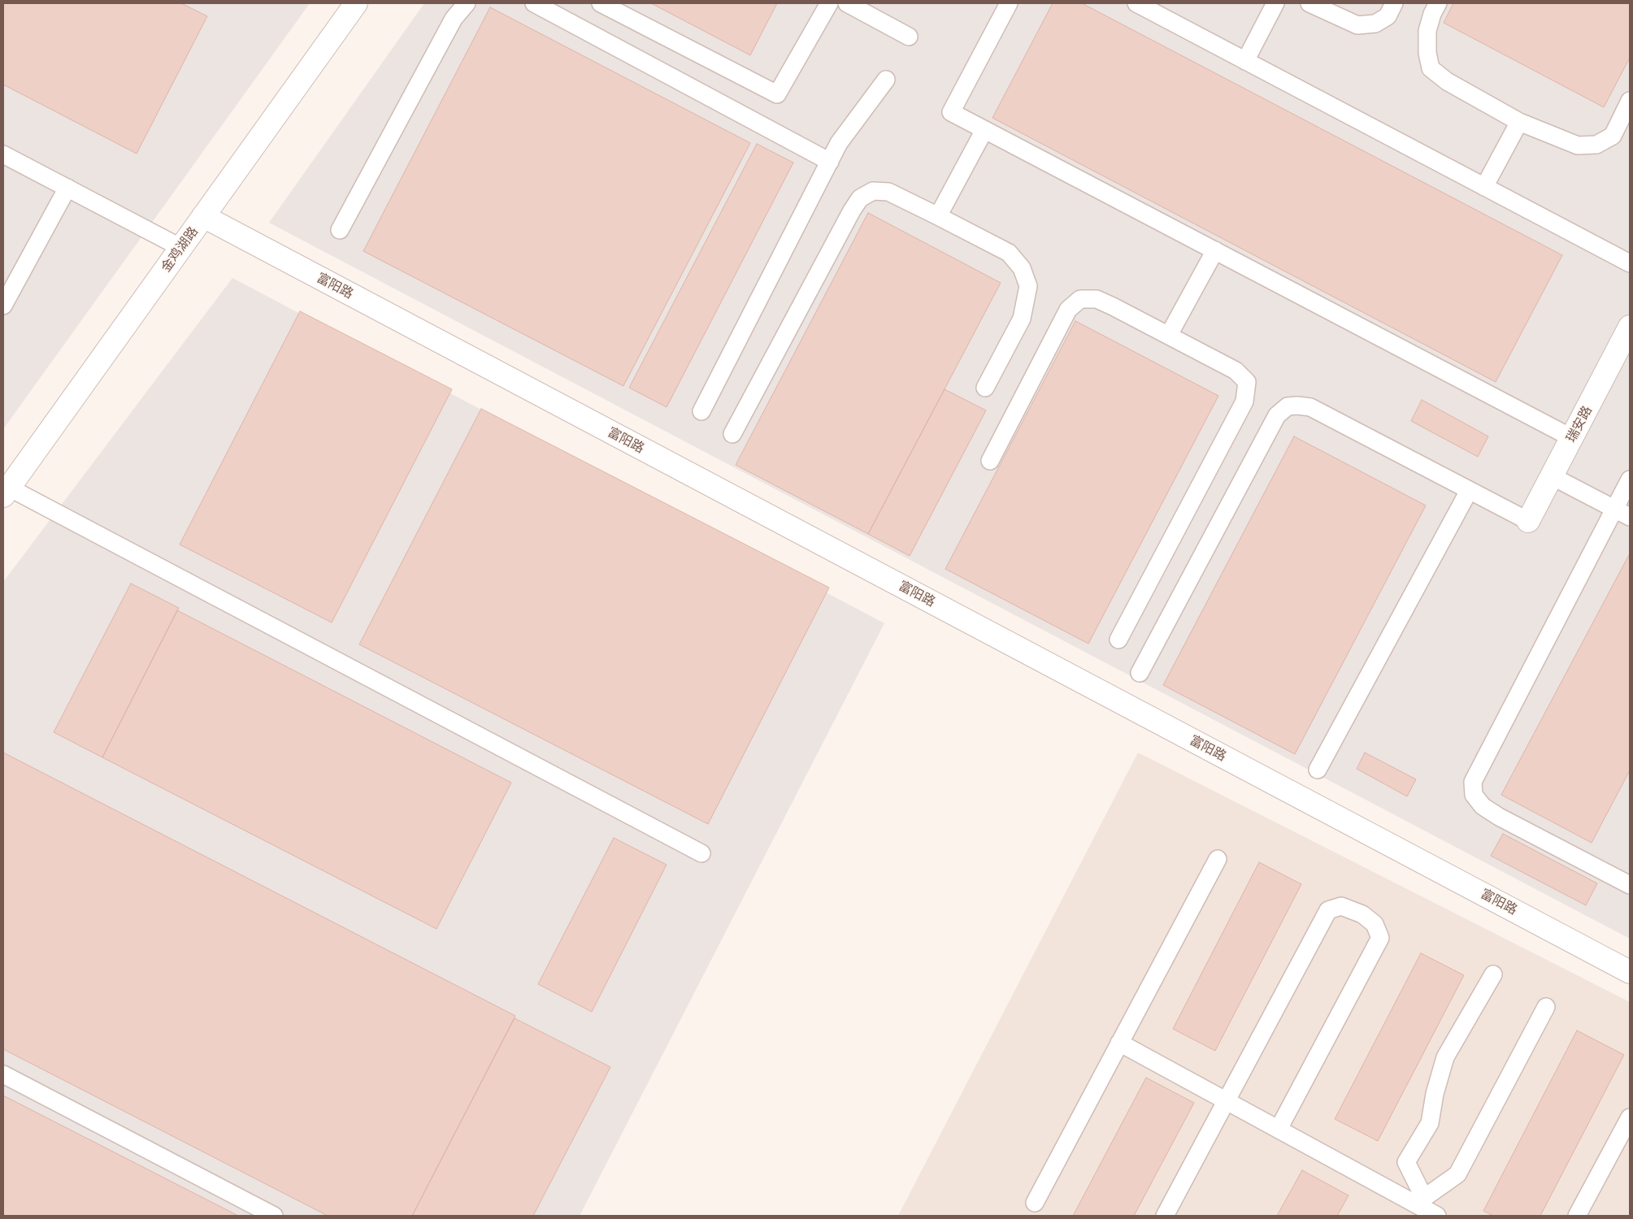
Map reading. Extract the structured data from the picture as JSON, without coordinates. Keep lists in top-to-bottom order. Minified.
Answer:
{"streets":{"street":["金鸡湖路","富阳路","瑞安路"]},"crossings":[["金鸡湖路","富阳路"]]}
